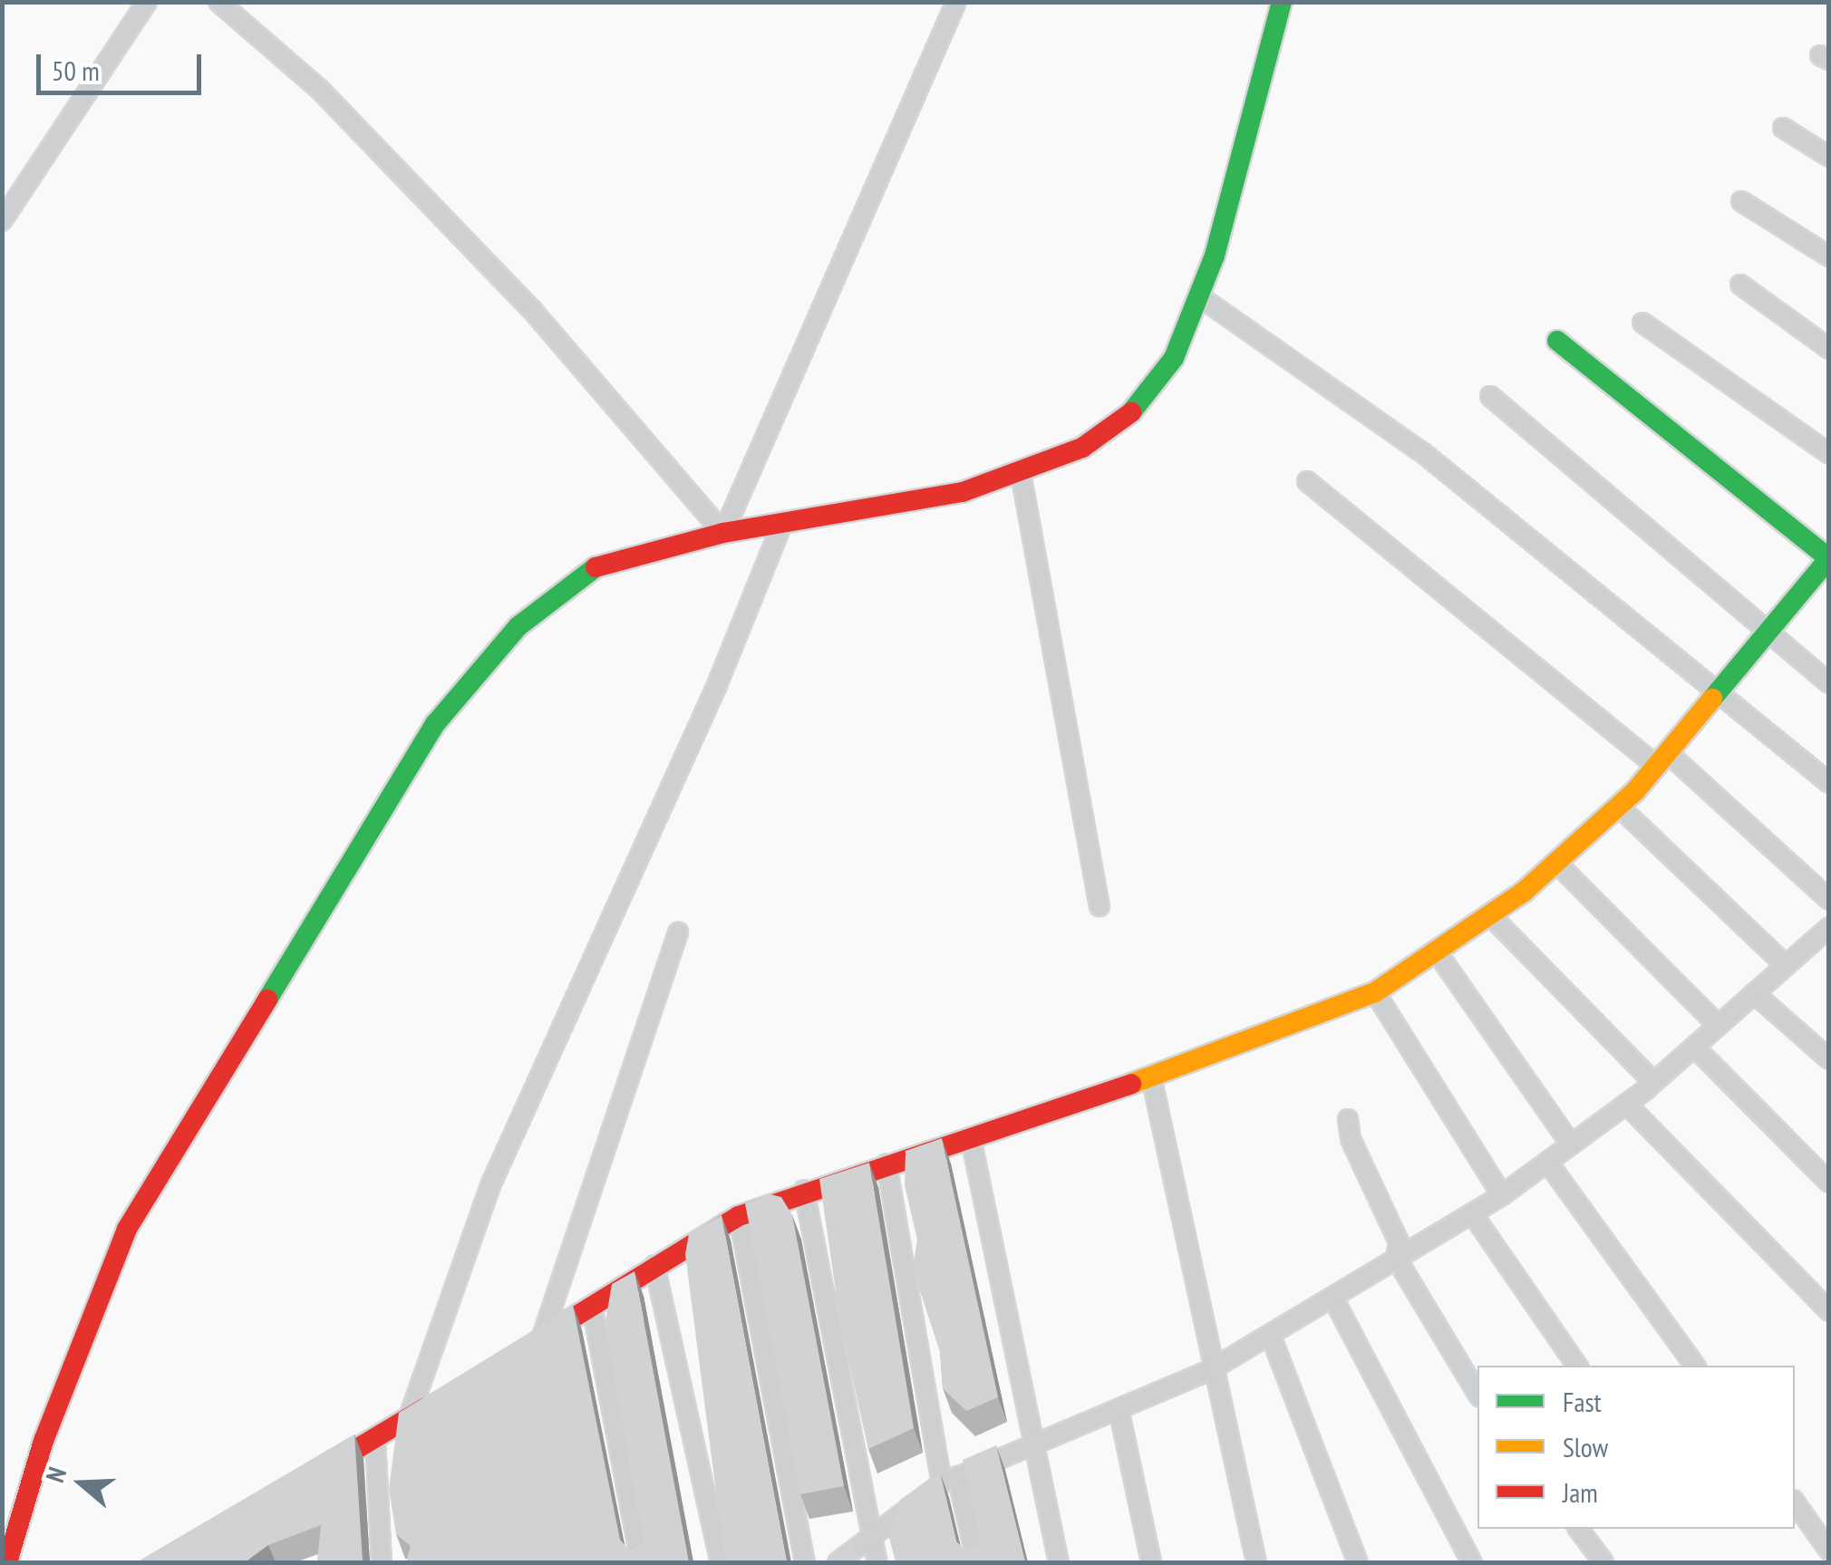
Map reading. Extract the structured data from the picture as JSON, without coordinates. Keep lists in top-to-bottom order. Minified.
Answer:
{"legend":["Fast","Slow","Jam"],"scale_bar":"50 m","north":"left"}
